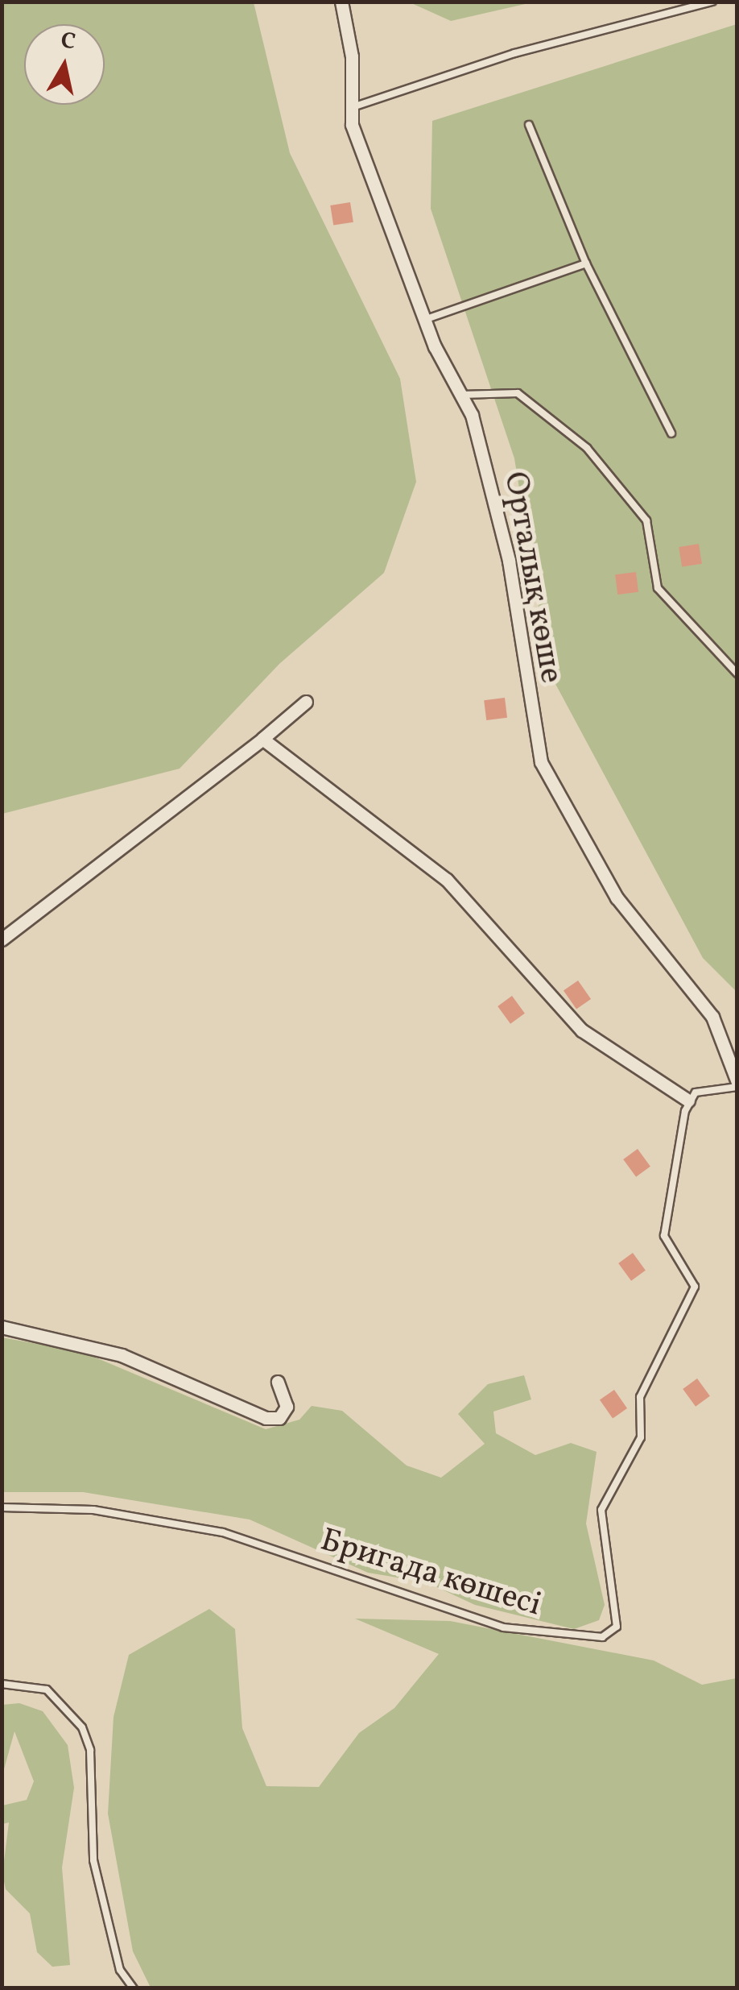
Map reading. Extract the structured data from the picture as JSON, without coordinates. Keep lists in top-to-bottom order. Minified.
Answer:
{"streets":{"street":["Орталық көше"],"lane":["Бригада көшесі"]},"north":"top"}
